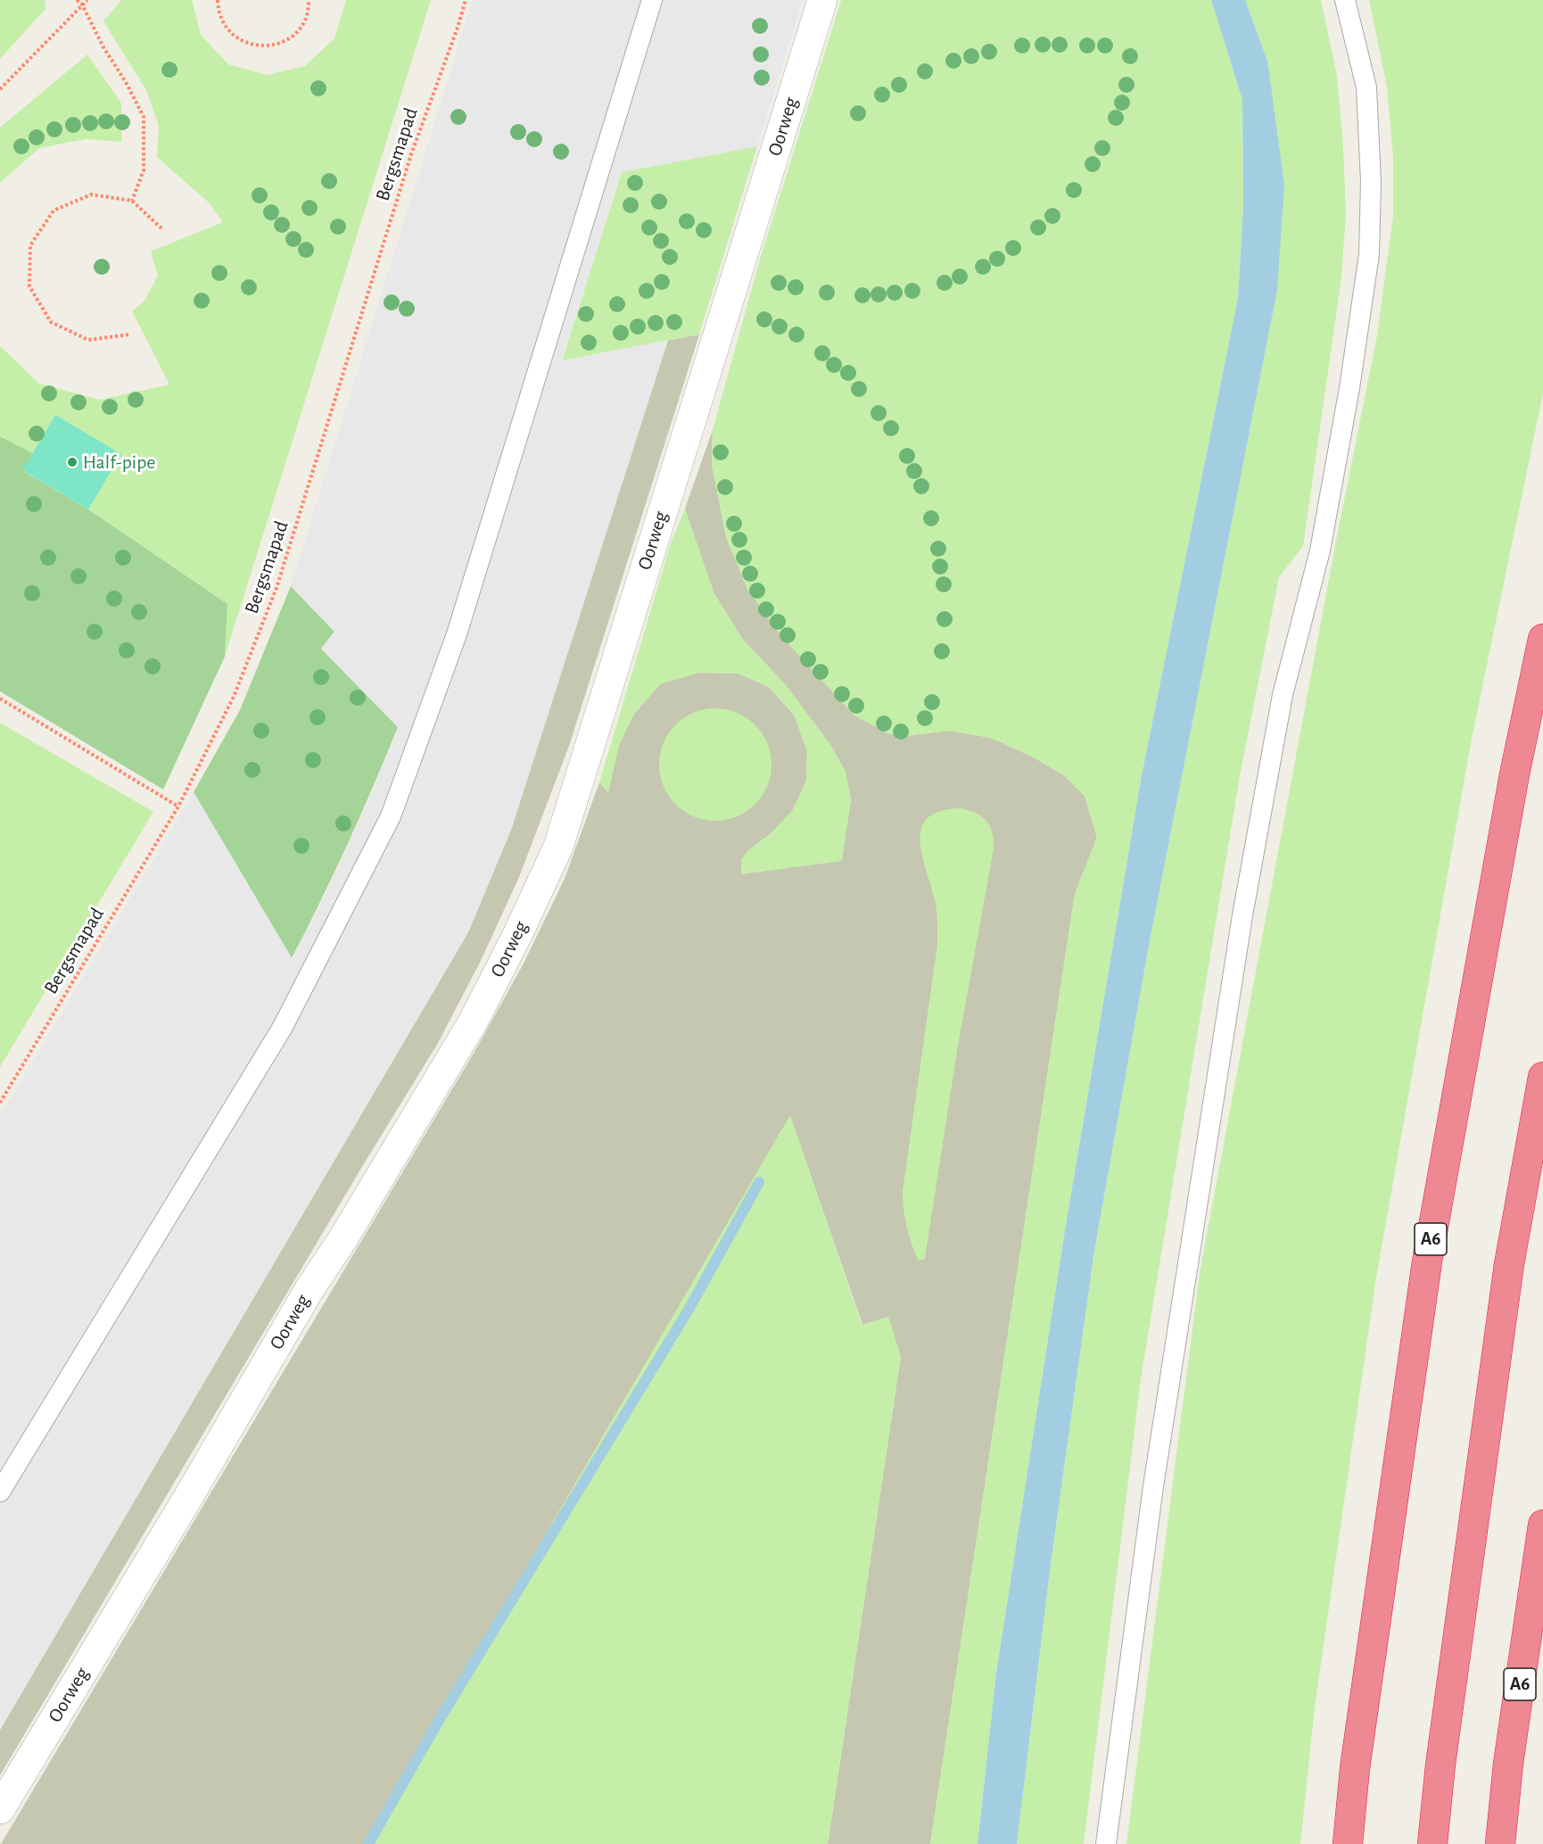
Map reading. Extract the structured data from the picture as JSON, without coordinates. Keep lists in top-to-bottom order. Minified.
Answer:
{"streets":{"highway":["A6"],"street":["Oorweg"],"path":["Bergsmapad"]},"places":["Half-pipe"]}
